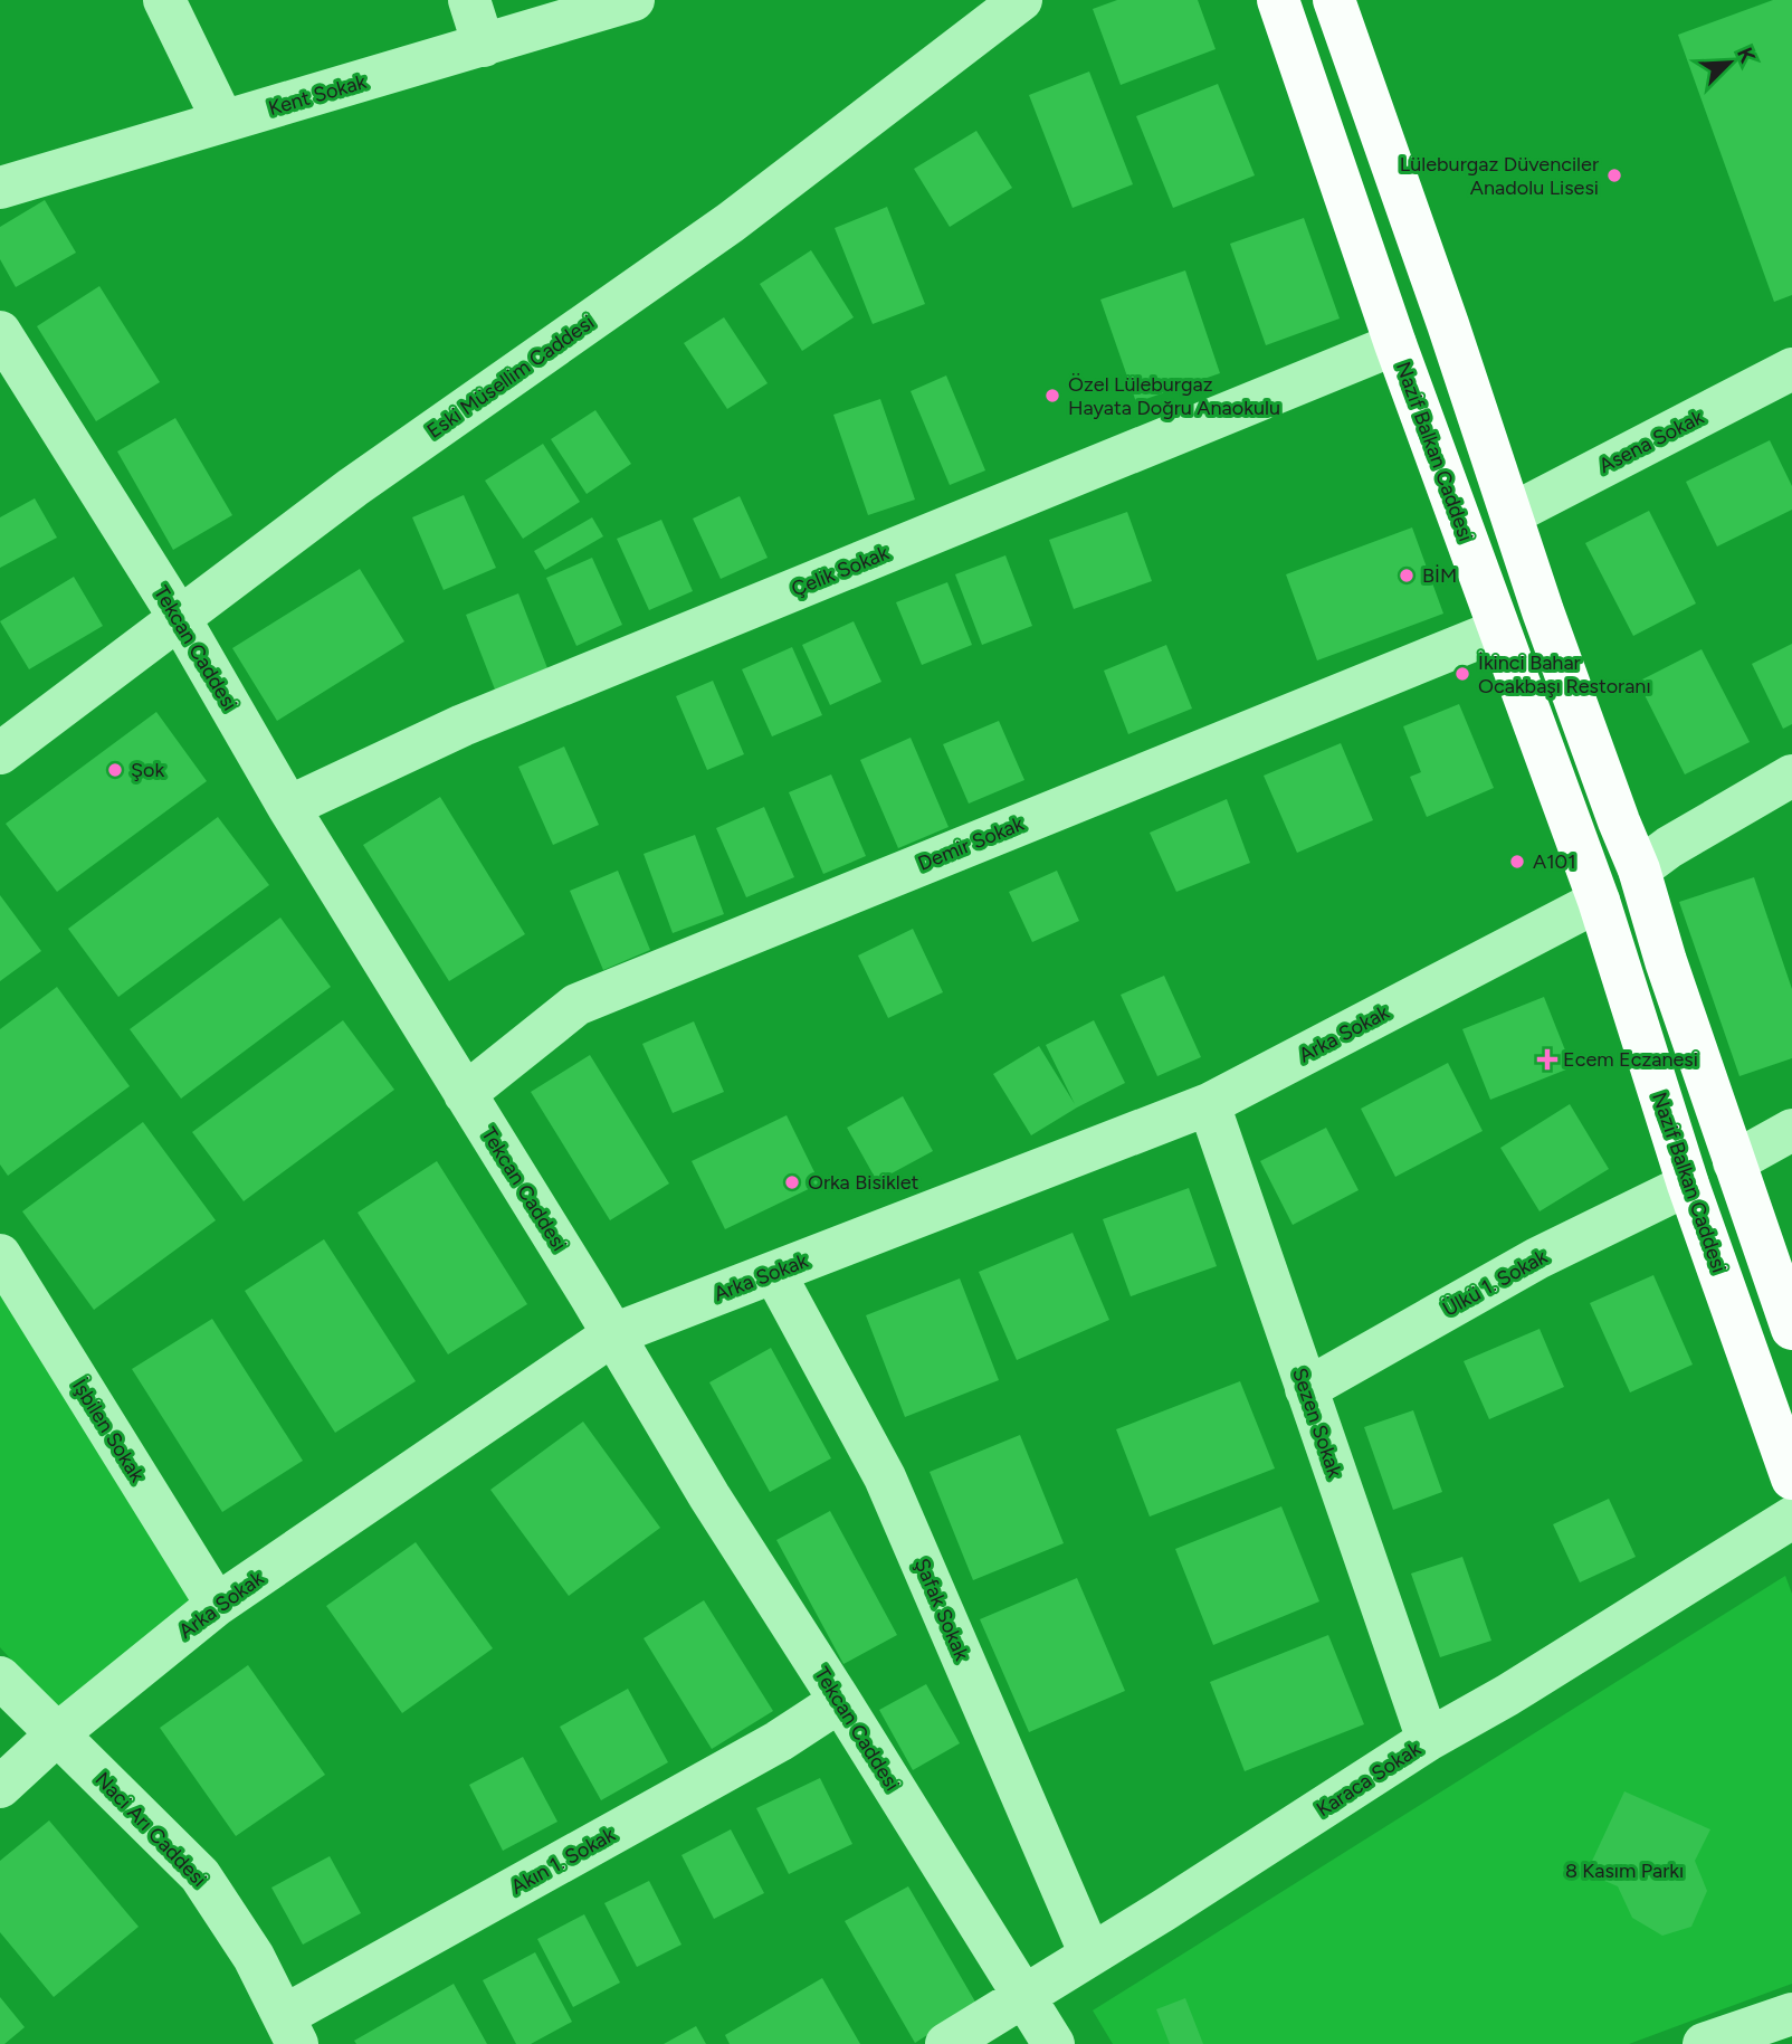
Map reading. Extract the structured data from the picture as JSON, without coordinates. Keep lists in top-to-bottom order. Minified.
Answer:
{"streets":{"main road":["Nazif Balkan Caddesi"],"street":["Kent Sokak","Eski Müsellim Caddesi","Asena Sokak","Çelik Sokak","Tekcan Caddesi","Demir Sokak","Arka Sokak","Ülkü 1. Sokak","Sezen Sokak","İşbilen Sokak","Şafak Sokak","Karaca Sokak","Naci Arı Caddesi","Akın 1. Sokak"]},"crossings":[["Eski Müsellim Caddesi","Tekcan Caddesi"],["Nazif Balkan Caddesi","Çelik Sokak"],["Nazif Balkan Caddesi","Demir Sokak"],["Nazif Balkan Caddesi","Arka Sokak"],["Nazif Balkan Caddesi","Ülkü 1. Sokak"],["Çelik Sokak","Tekcan Caddesi"],["Tekcan Caddesi","Demir Sokak"],["Tekcan Caddesi","Arka Sokak"],["Tekcan Caddesi","Karaca Sokak"],["Tekcan Caddesi","Akın 1. Sokak"],["Arka Sokak","Sezen Sokak"],["Arka Sokak","İşbilen Sokak"],["Arka Sokak","Şafak Sokak"],["Arka Sokak","Naci Arı Caddesi"],["Ülkü 1. Sokak","Sezen Sokak"],["Sezen Sokak","Karaca Sokak"],["Şafak Sokak","Karaca Sokak"],["Naci Arı Caddesi","Akın 1. Sokak"]],"parks":["8 Kasım Parkı"],"places":{"other":["Lüleburgaz Düvenciler Anadolu Lisesi","Özel Lüleburgaz Hayata Doğru Anaokulu","BİM","İkinci Bahar Ocakbaşı Restoranı","Şok","A101","Orka Bisiklet"],"health":["Ecem Eczanesi"]},"north":"top right"}
